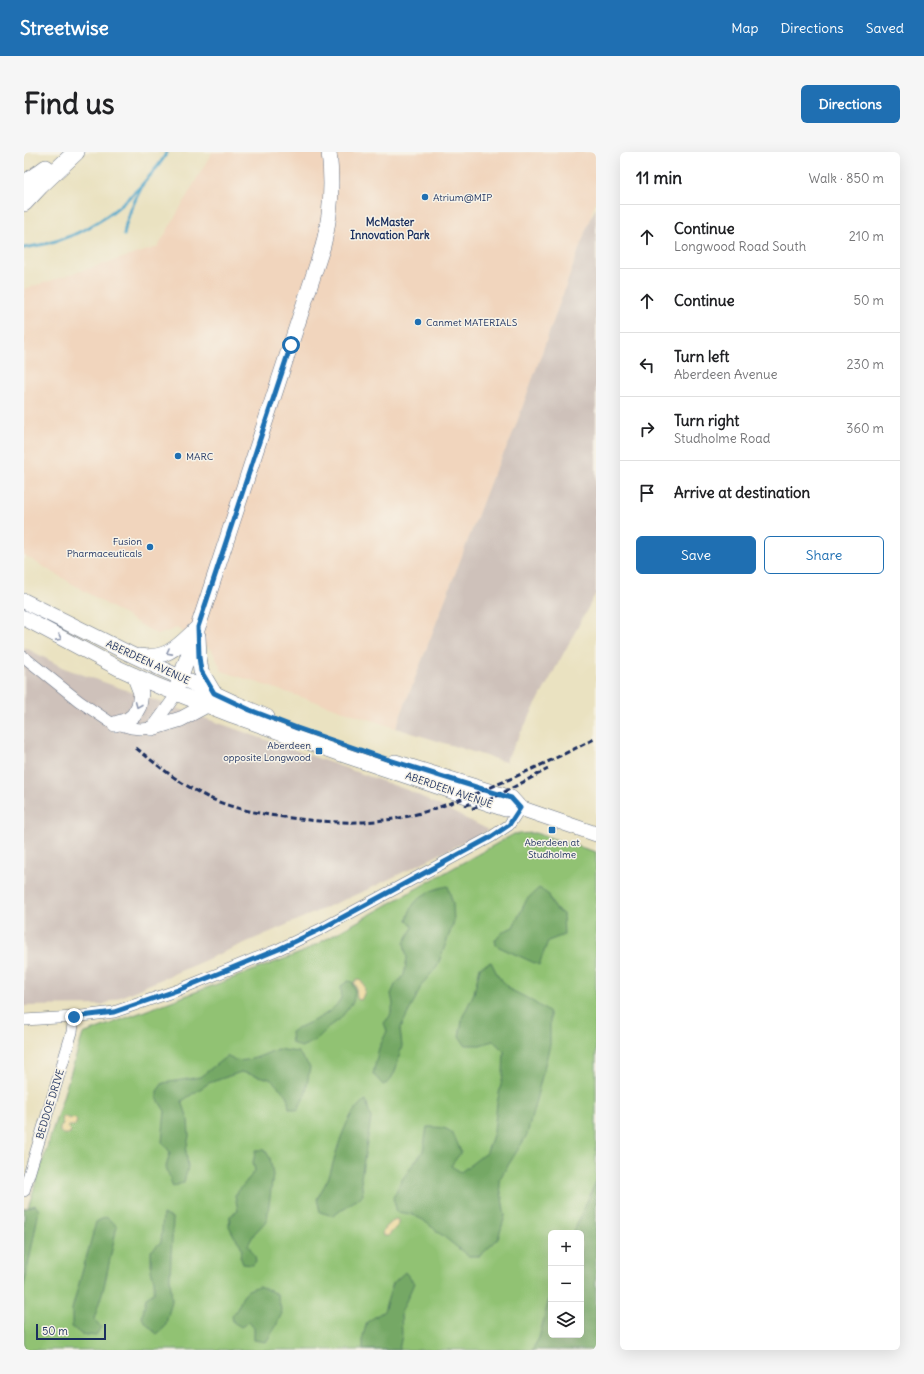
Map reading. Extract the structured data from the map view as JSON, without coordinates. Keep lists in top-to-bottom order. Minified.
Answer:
{"streets":{"main road":["ABERDEEN AVENUE"],"street":["BEDDOE DRIVE"]},"districts":["McMaster Innovation Park"],"places":{"other":["Atrium@MIP","Canmet MATERIALS","MARC","Fusion Pharmaceuticals"],"transit":["Aberdeen opposite Longwood","Aberdeen at Studholme"]},"scale_bar":"50 m","page":{"header":"Streetwise","nav":["Map","Directions","Saved"],"buttons":["Directions",["Save","Share"]],"title":"Find us","heading":["11 min","Walk · 850 m"],"list":[["Continue","Longwood Road South","210 m"],["Continue","50 m"],["Turn left","Aberdeen Avenue","230 m"],["Turn right","Studholme Road","360 m"],"Arrive at destination"],"map_buttons":["+","−"],"scale":"50 m"}}
